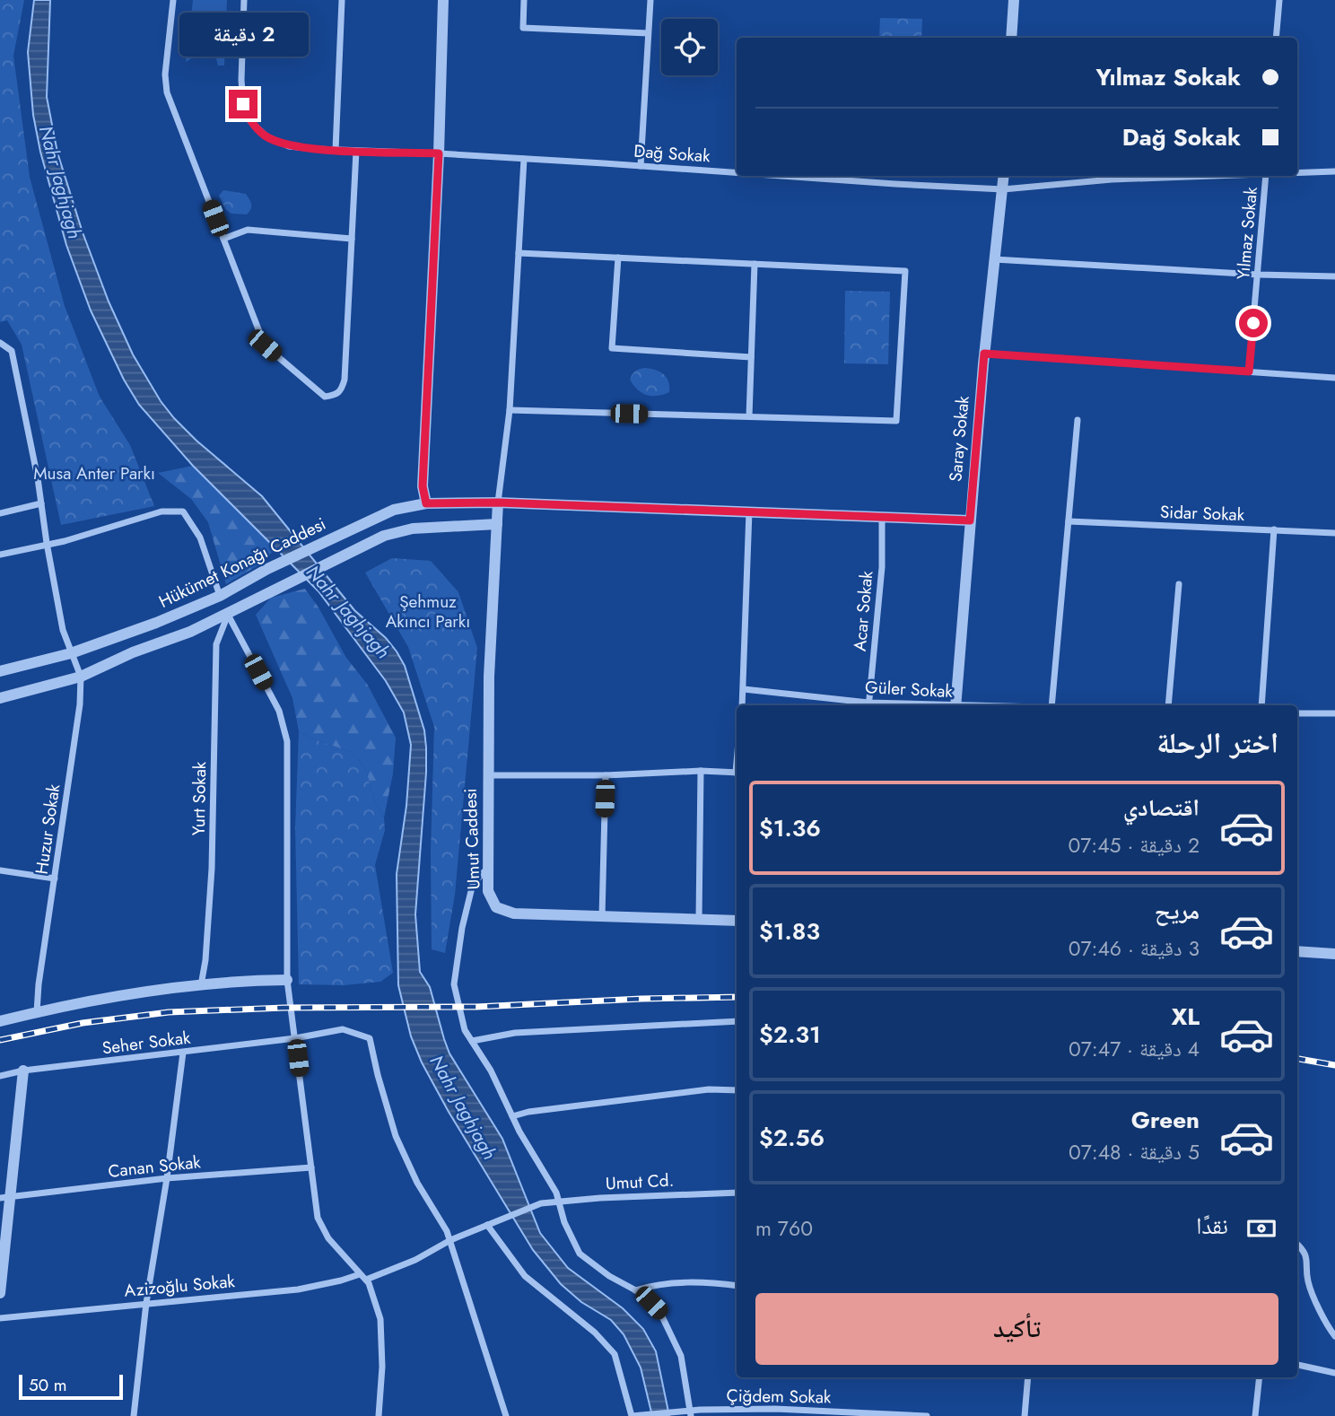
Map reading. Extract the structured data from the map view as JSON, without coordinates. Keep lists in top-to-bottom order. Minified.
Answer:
{"streets":{"street":["Dağ Sokak","Yılmaz Sokak","Saray Sokak","Sidar Sokak","Hükümet Konağı Caddesi","Acar Sokak","Güler Sokak","Yurt Sokak","Huzur Sokak","Umut Caddesi","Seher Sokak","Canan Sokak","Umut Cd.","Azizoğlu Sokak","Çiğdem Sokak"]},"crossings":[["Dağ Sokak","Saray Sokak"],["Saray Sokak","Hükümet Konağı Caddesi"],["Hükümet Konağı Caddesi","Acar Sokak"],["Hükümet Konağı Caddesi","Huzur Sokak"],["Hükümet Konağı Caddesi","Umut Caddesi"],["Acar Sokak","Güler Sokak"],["Seher Sokak","Umut Cd."]],"water":["Nahr Jaghjagh"],"parks":["Musa Anter Parkı","Şehmuz Akıncı Parkı"],"scale_bar":"50 m","page":{"bubble":"2 دقيقة","banner":["Yılmaz Sokak","Dağ Sokak"],"heading":"اختر الرحلة","list":[{"name":"اقتصادي","note":"2 دقيقة · 07:45","value":"$1.36"},{"name":"مريح","note":"3 دقيقة · 07:46","value":"$1.83"},{"name":"XL","note":"4 دقيقة · 07:47","value":"$2.31"},{"name":"Green","note":"5 دقيقة · 07:48","value":"$2.56"}],"pay":["نقدًا","760 m"],"buttons":"تأكيد","scale":"50 m"}}
